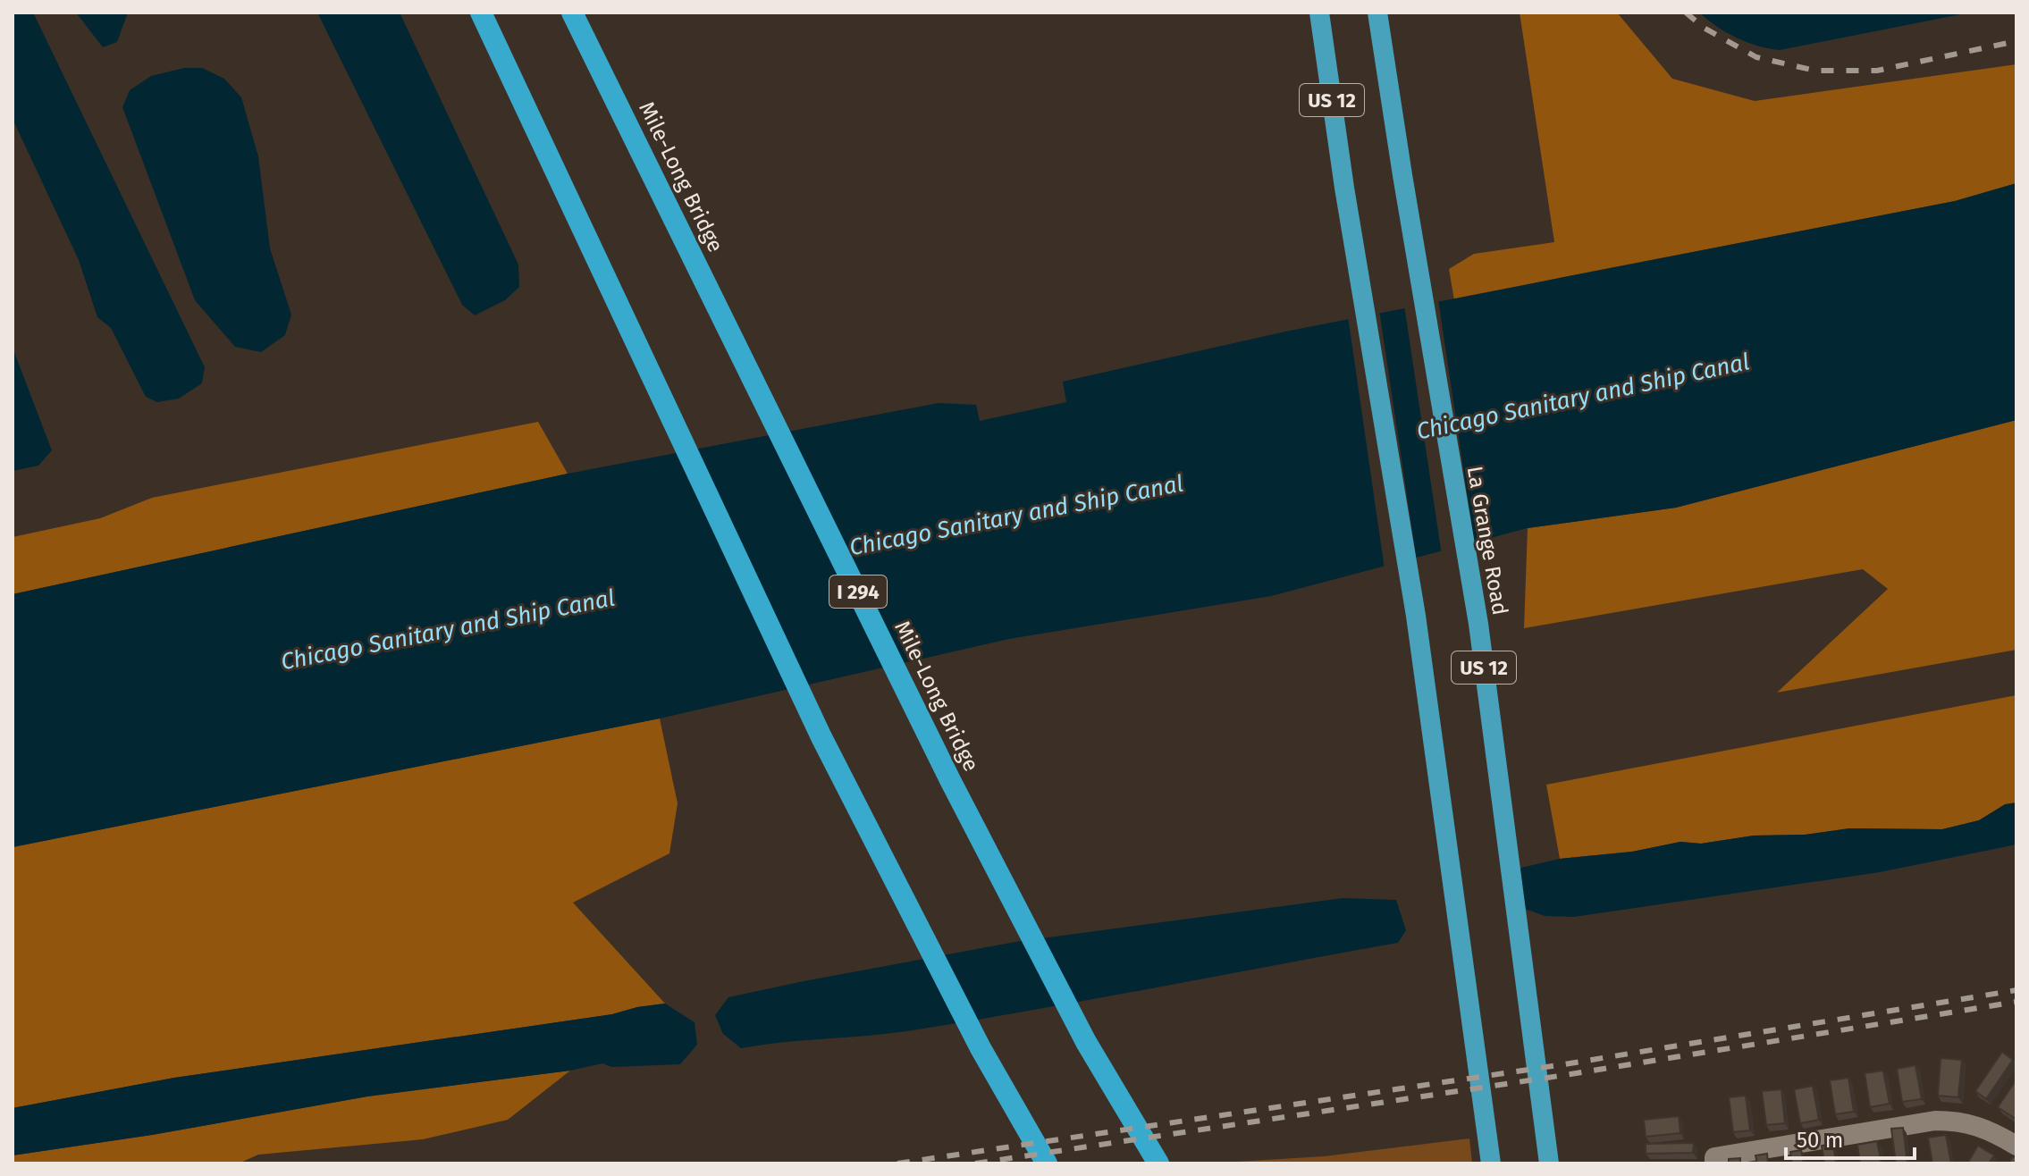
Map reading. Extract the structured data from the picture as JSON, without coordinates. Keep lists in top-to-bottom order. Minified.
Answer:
{"streets":{"highway":["US 12","Mile-Long Bridge","La Grange Road","I 294"]},"water":["Chicago Sanitary and Ship Canal"],"scale_bar":"50 m"}
